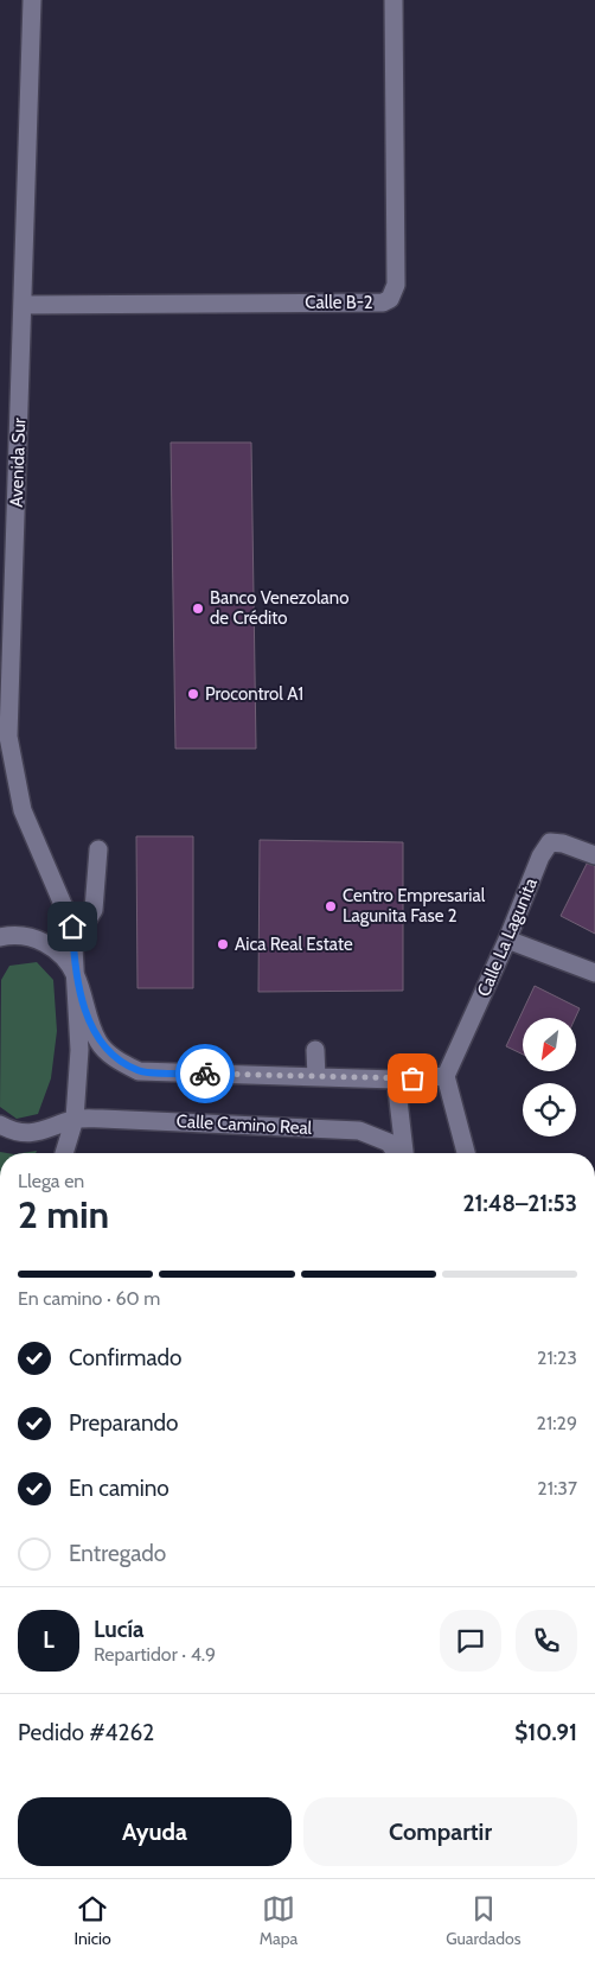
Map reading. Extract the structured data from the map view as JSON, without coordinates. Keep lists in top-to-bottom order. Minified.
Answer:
{"streets":{"street":["Calle B-2","Avenida Sur","Calle La Lagunita","Calle Camino Real"]},"crossings":[["Calle B-2","Avenida Sur"],["Avenida Sur","Calle Camino Real"]],"places":["Banco Venezolano de Crédito","Procontrol A1","Centro Empresarial Lagunita Fase 2","Aica Real Estate"],"north":"bottom left","page":{"heading":["2 min","Llega en","21:48–21:53"],"panel":["Lucía","Repartidor · 4.9","Pedido #4262","$10.91"],"bar":"En camino · 60 m","list":[["Confirmado","21:23"],["Preparando","21:29"],["En camino","21:37"],"Entregado"],"round":"L","buttons":["Ayuda","Compartir"],"tabs":["Inicio","Mapa","Guardados"]}}
